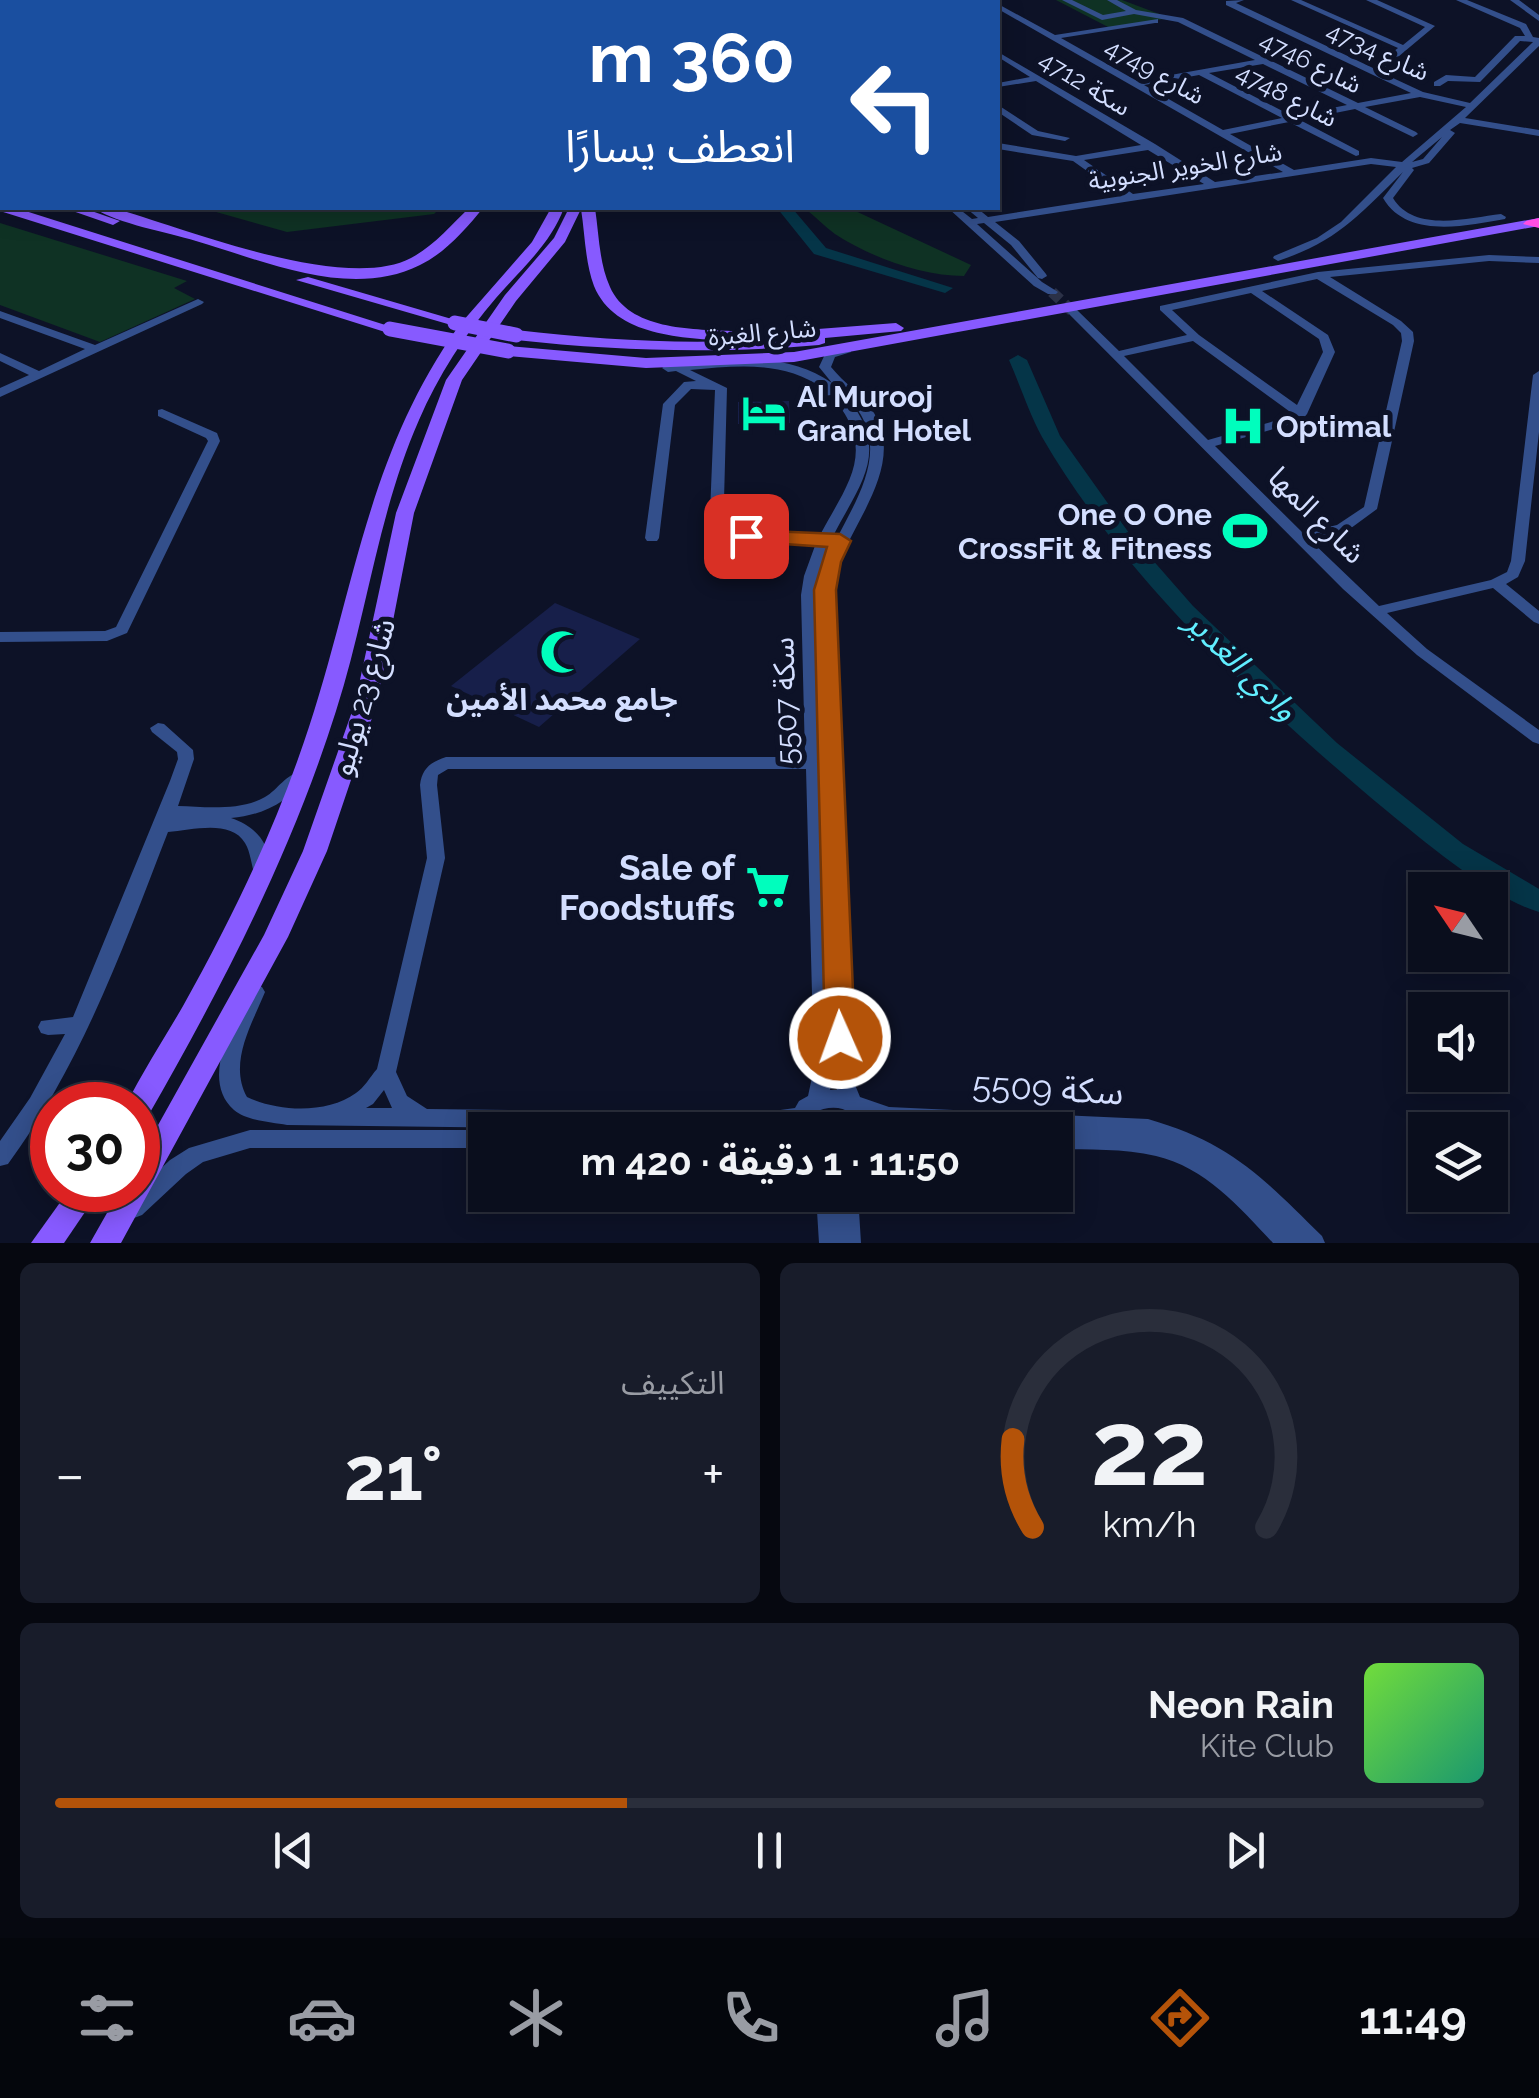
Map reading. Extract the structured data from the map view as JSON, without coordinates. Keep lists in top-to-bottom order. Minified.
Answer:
{"streets":{"main road":["شارع الغبرة","شارع 23 يوليو"],"street":["4734 شارع","4746 شارع","4749 شارع","سكة 4712","4748 شارع","شارع الخوير الجنوبية","شارع المها","سكة 5507","سكة 5509"]},"crossings":[["4749 شارع","شارع الخوير الجنوبية"],["سكة 4712","شارع الخوير الجنوبية"],["شارع الغبرة","سكة 5507"],["سكة 5507","سكة 5509"]],"water":["وادي الغدير"],"places":{"hotel":["Al Murooj Grand Hotel"],"hospital":["Optimal"],"sports":["One O One CrossFit & Fitness"],"mosque":["جامع محمد الأمين"],"supermarket":["Sale of Foodstuffs"]},"north":"top left","page":{"turn":["360 m","انعطف يسارًا"],"limit":"30","trip":"11:50 · 1 دقيقة · 420 m","tile":"التكييف","heat":["−","21°","+"],"song":["Neon Rain","Kite Club"],"tabs":"11:49","gauge":["22","km/h"]}}
